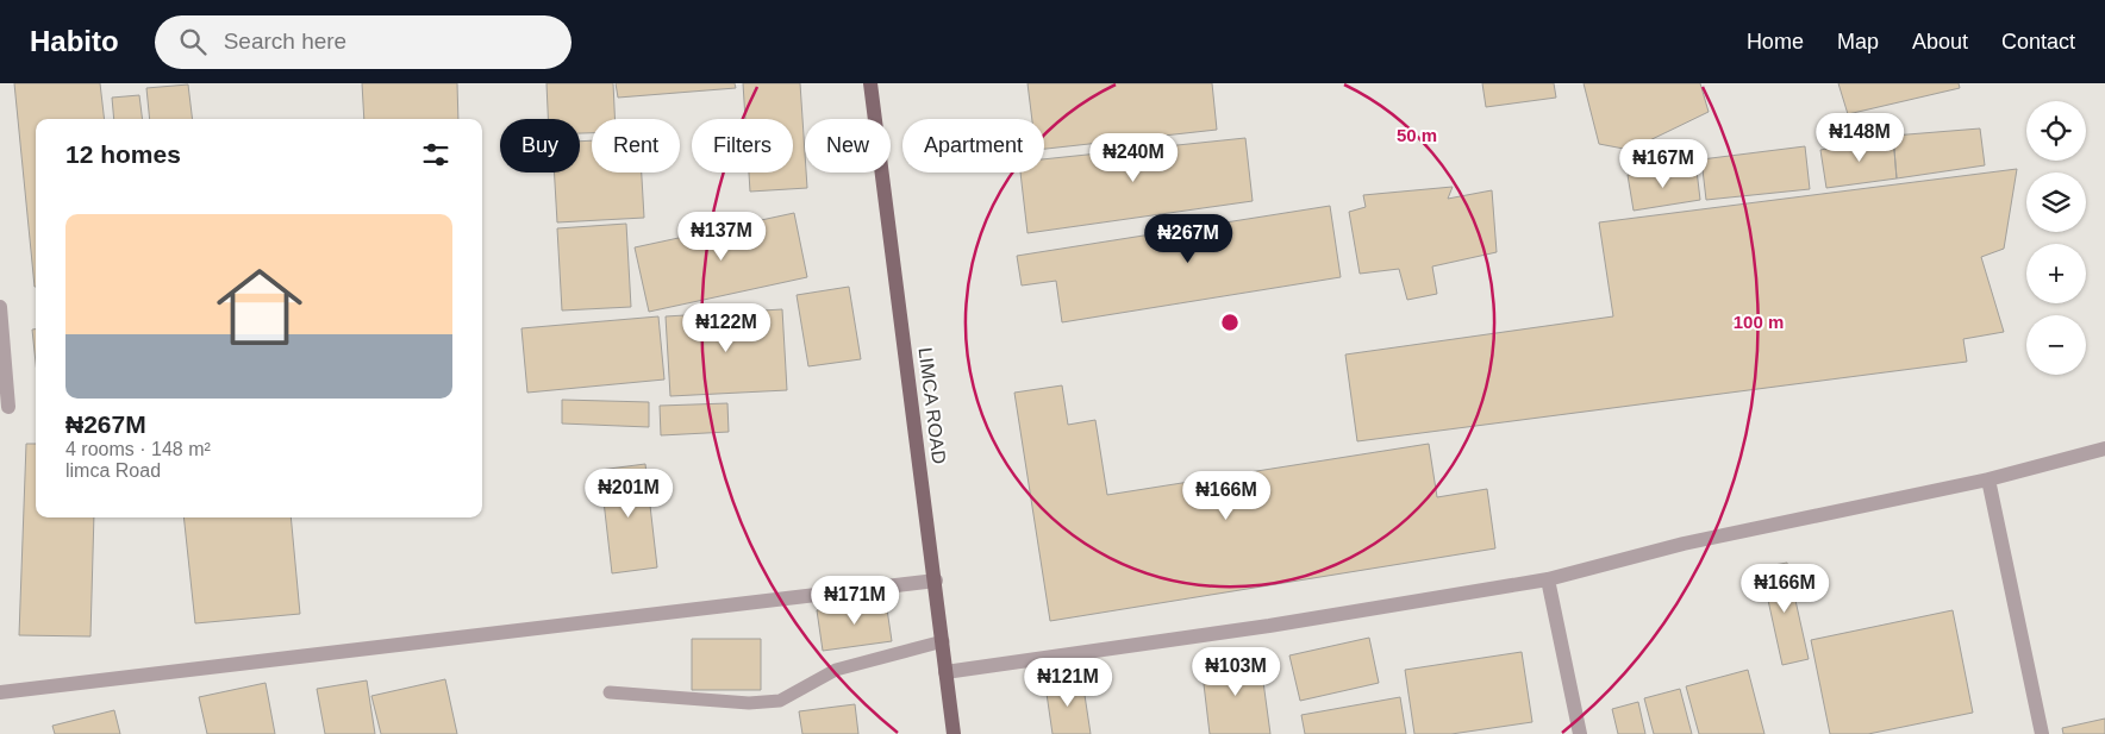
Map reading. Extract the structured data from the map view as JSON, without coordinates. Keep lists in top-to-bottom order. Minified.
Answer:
{"streets":{"main road":["LIMCA ROAD"]},"page":{"header":"Habito","search":"Search here","nav":["Home","Map","About","Contact"],"map_buttons":["+","−"],"price":["₦148M","₦240M","₦167M","₦137M","₦267M","₦122M","₦201M","₦166M","₦166M","₦171M","₦103M","₦121M"],"chip":["Buy","Rent","Filters","New","Apartment"],"heading":"12 homes","list":[{"name":"₦267M","note":"4 rooms · 148 m² · limca Road"}]},"rings":["50 m","100 m"]}
